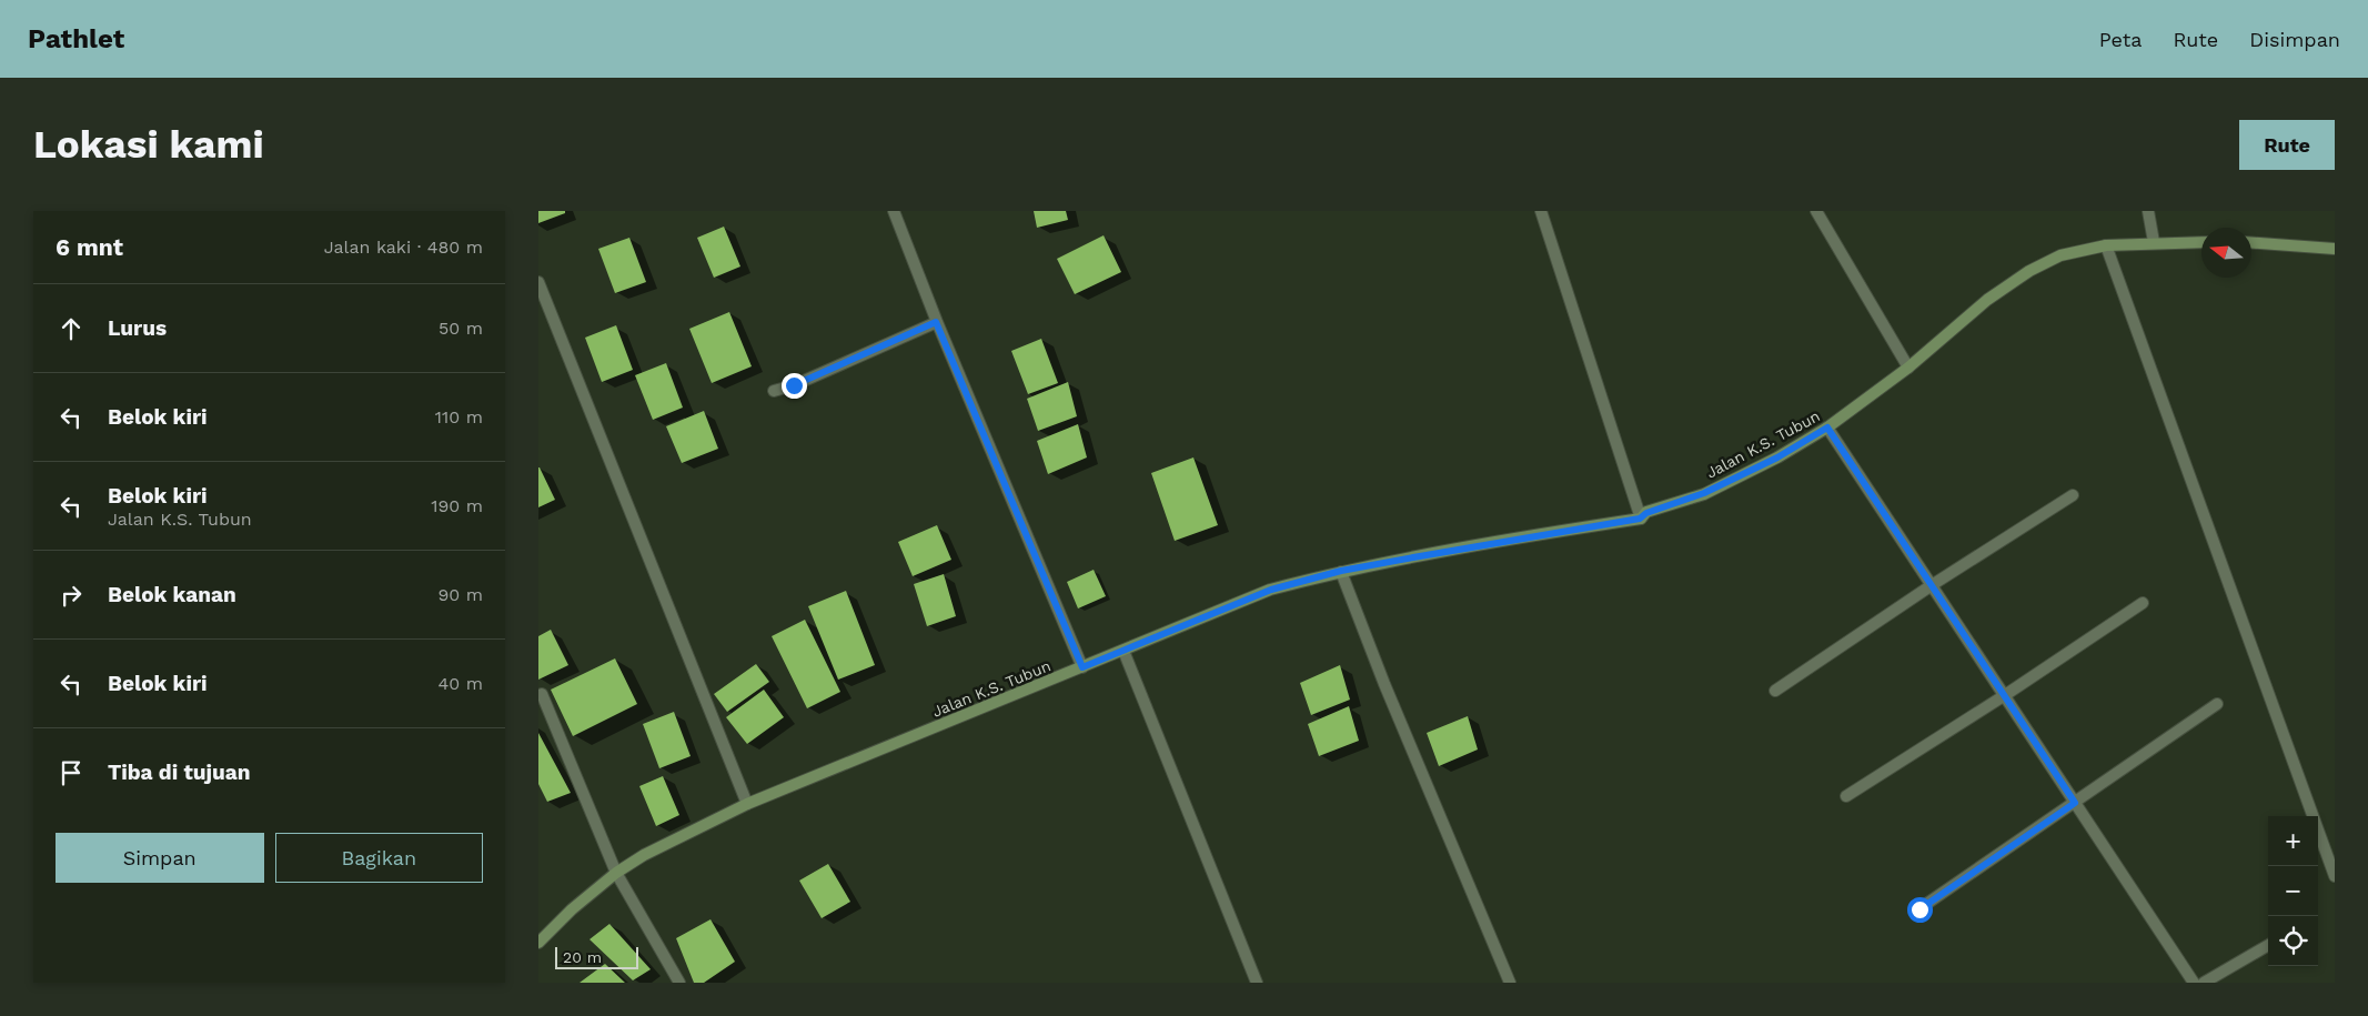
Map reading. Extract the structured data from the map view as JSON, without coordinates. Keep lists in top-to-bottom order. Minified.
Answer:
{"streets":{"street":["Jalan K.S. Tubun"]},"scale_bar":"20 m","north":"left","page":{"header":"Pathlet","nav":["Peta","Rute","Disimpan"],"buttons":["Rute",["Simpan","Bagikan"]],"title":"Lokasi kami","heading":["6 mnt","Jalan kaki · 480 m"],"list":[["Lurus","50 m"],["Belok kiri","110 m"],["Belok kiri","Jalan K.S. Tubun","190 m"],["Belok kanan","90 m"],["Belok kiri","40 m"],"Tiba di tujuan"],"map_buttons":["+","−"],"scale":"20 m"}}
